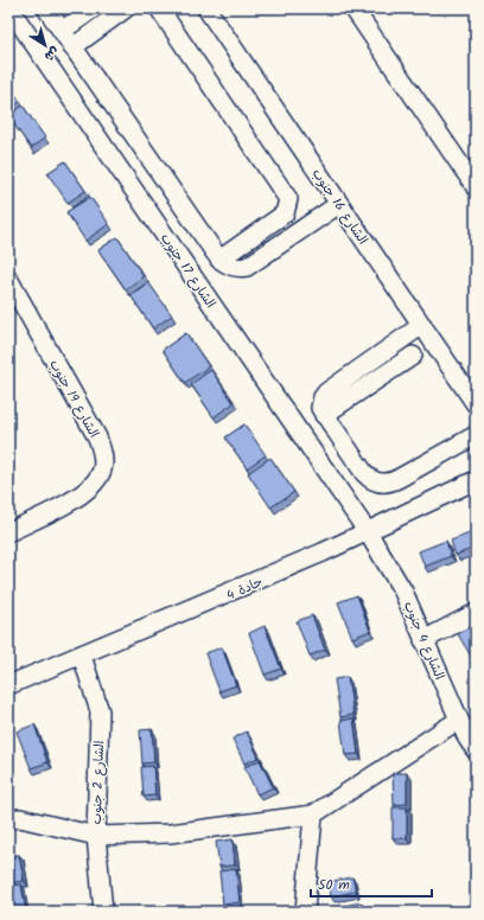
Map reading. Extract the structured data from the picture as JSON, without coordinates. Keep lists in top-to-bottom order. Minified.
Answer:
{"streets":{"street":["الشارع 16 جنوب","الشارع 17 جنوب","الشارع 19 جنوب","جادة 4","الشارع 4 جنوب","الشارع 2 جنوب"]},"crossings":[["الشارع 17 جنوب","جادة 4"],["الشارع 17 جنوب","الشارع 4 جنوب"],["جادة 4","الشارع 4 جنوب"],["جادة 4","الشارع 2 جنوب"]],"scale_bar":"50 m","north":"bottom right"}
